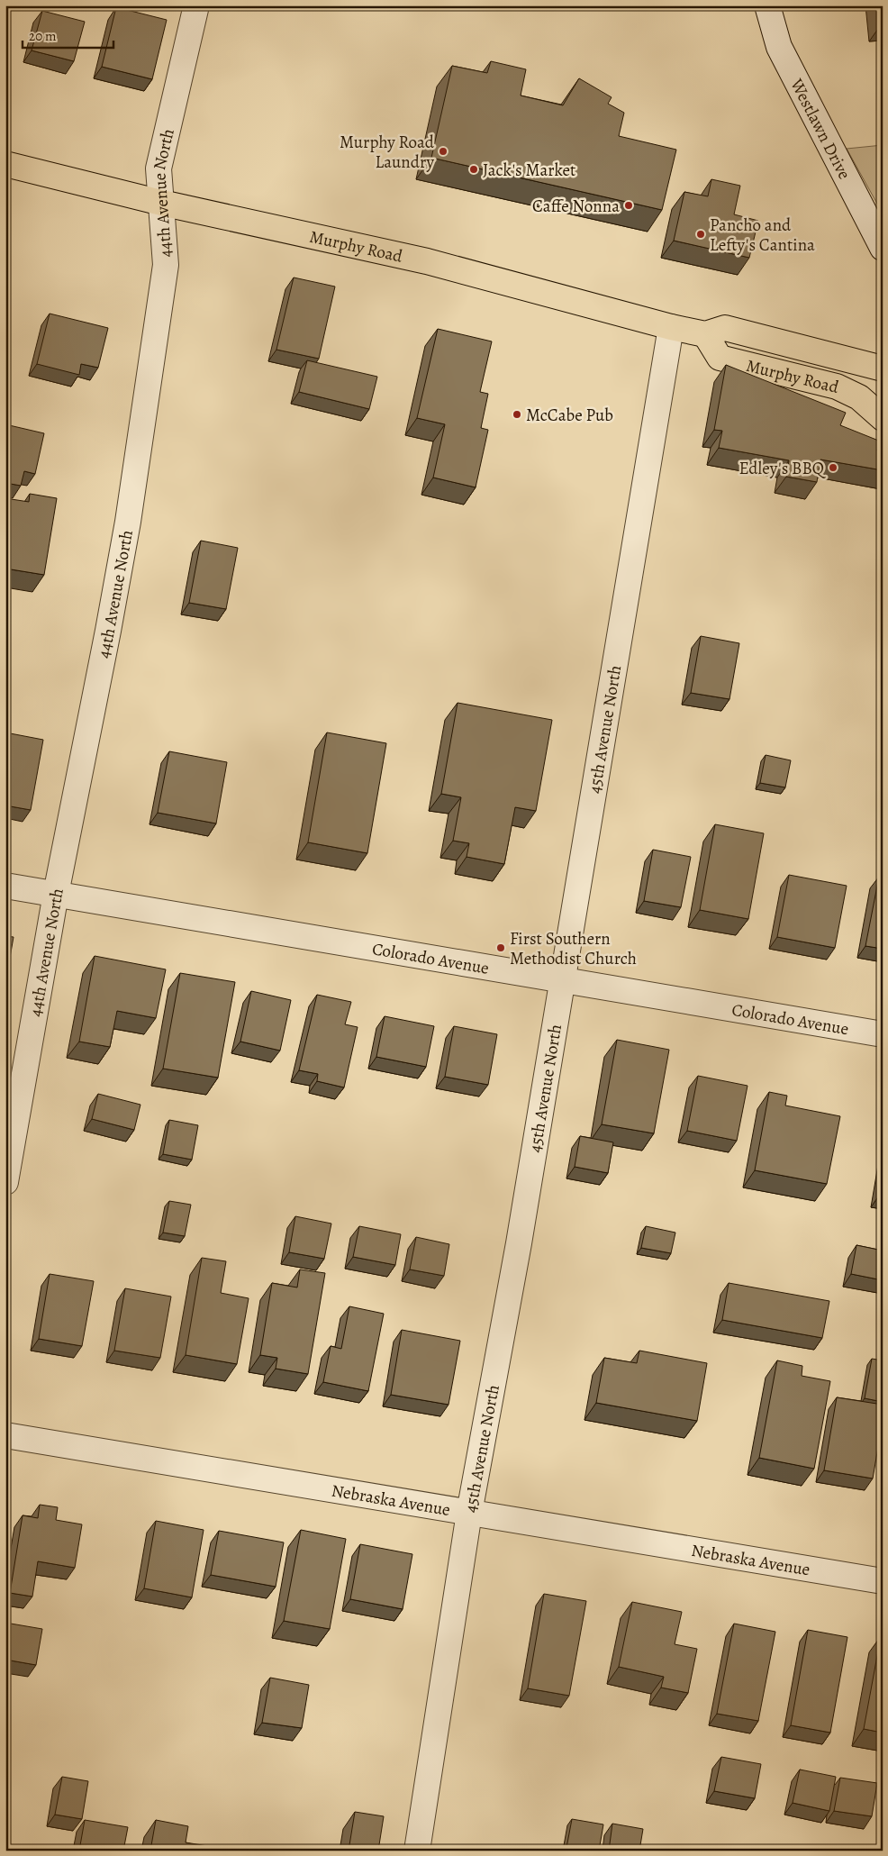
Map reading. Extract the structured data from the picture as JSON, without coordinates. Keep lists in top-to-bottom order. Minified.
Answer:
{"streets":{"main road":["Murphy Road"],"street":["Westlawn Drive","44th Avenue North","45th Avenue North","Colorado Avenue","Nebraska Avenue"]},"crossings":[["44th Avenue North","Murphy Road"],["44th Avenue North","Colorado Avenue"],["Murphy Road","45th Avenue North"],["45th Avenue North","Colorado Avenue"],["45th Avenue North","Nebraska Avenue"]],"places":["Murphy Road Laundry","Jack's Market","Caffe Nonna","Pancho and Lefty's Cantina","McCabe Pub","Edley's BBQ","First Southern Methodist Church"],"scale_bar":"20 m"}
